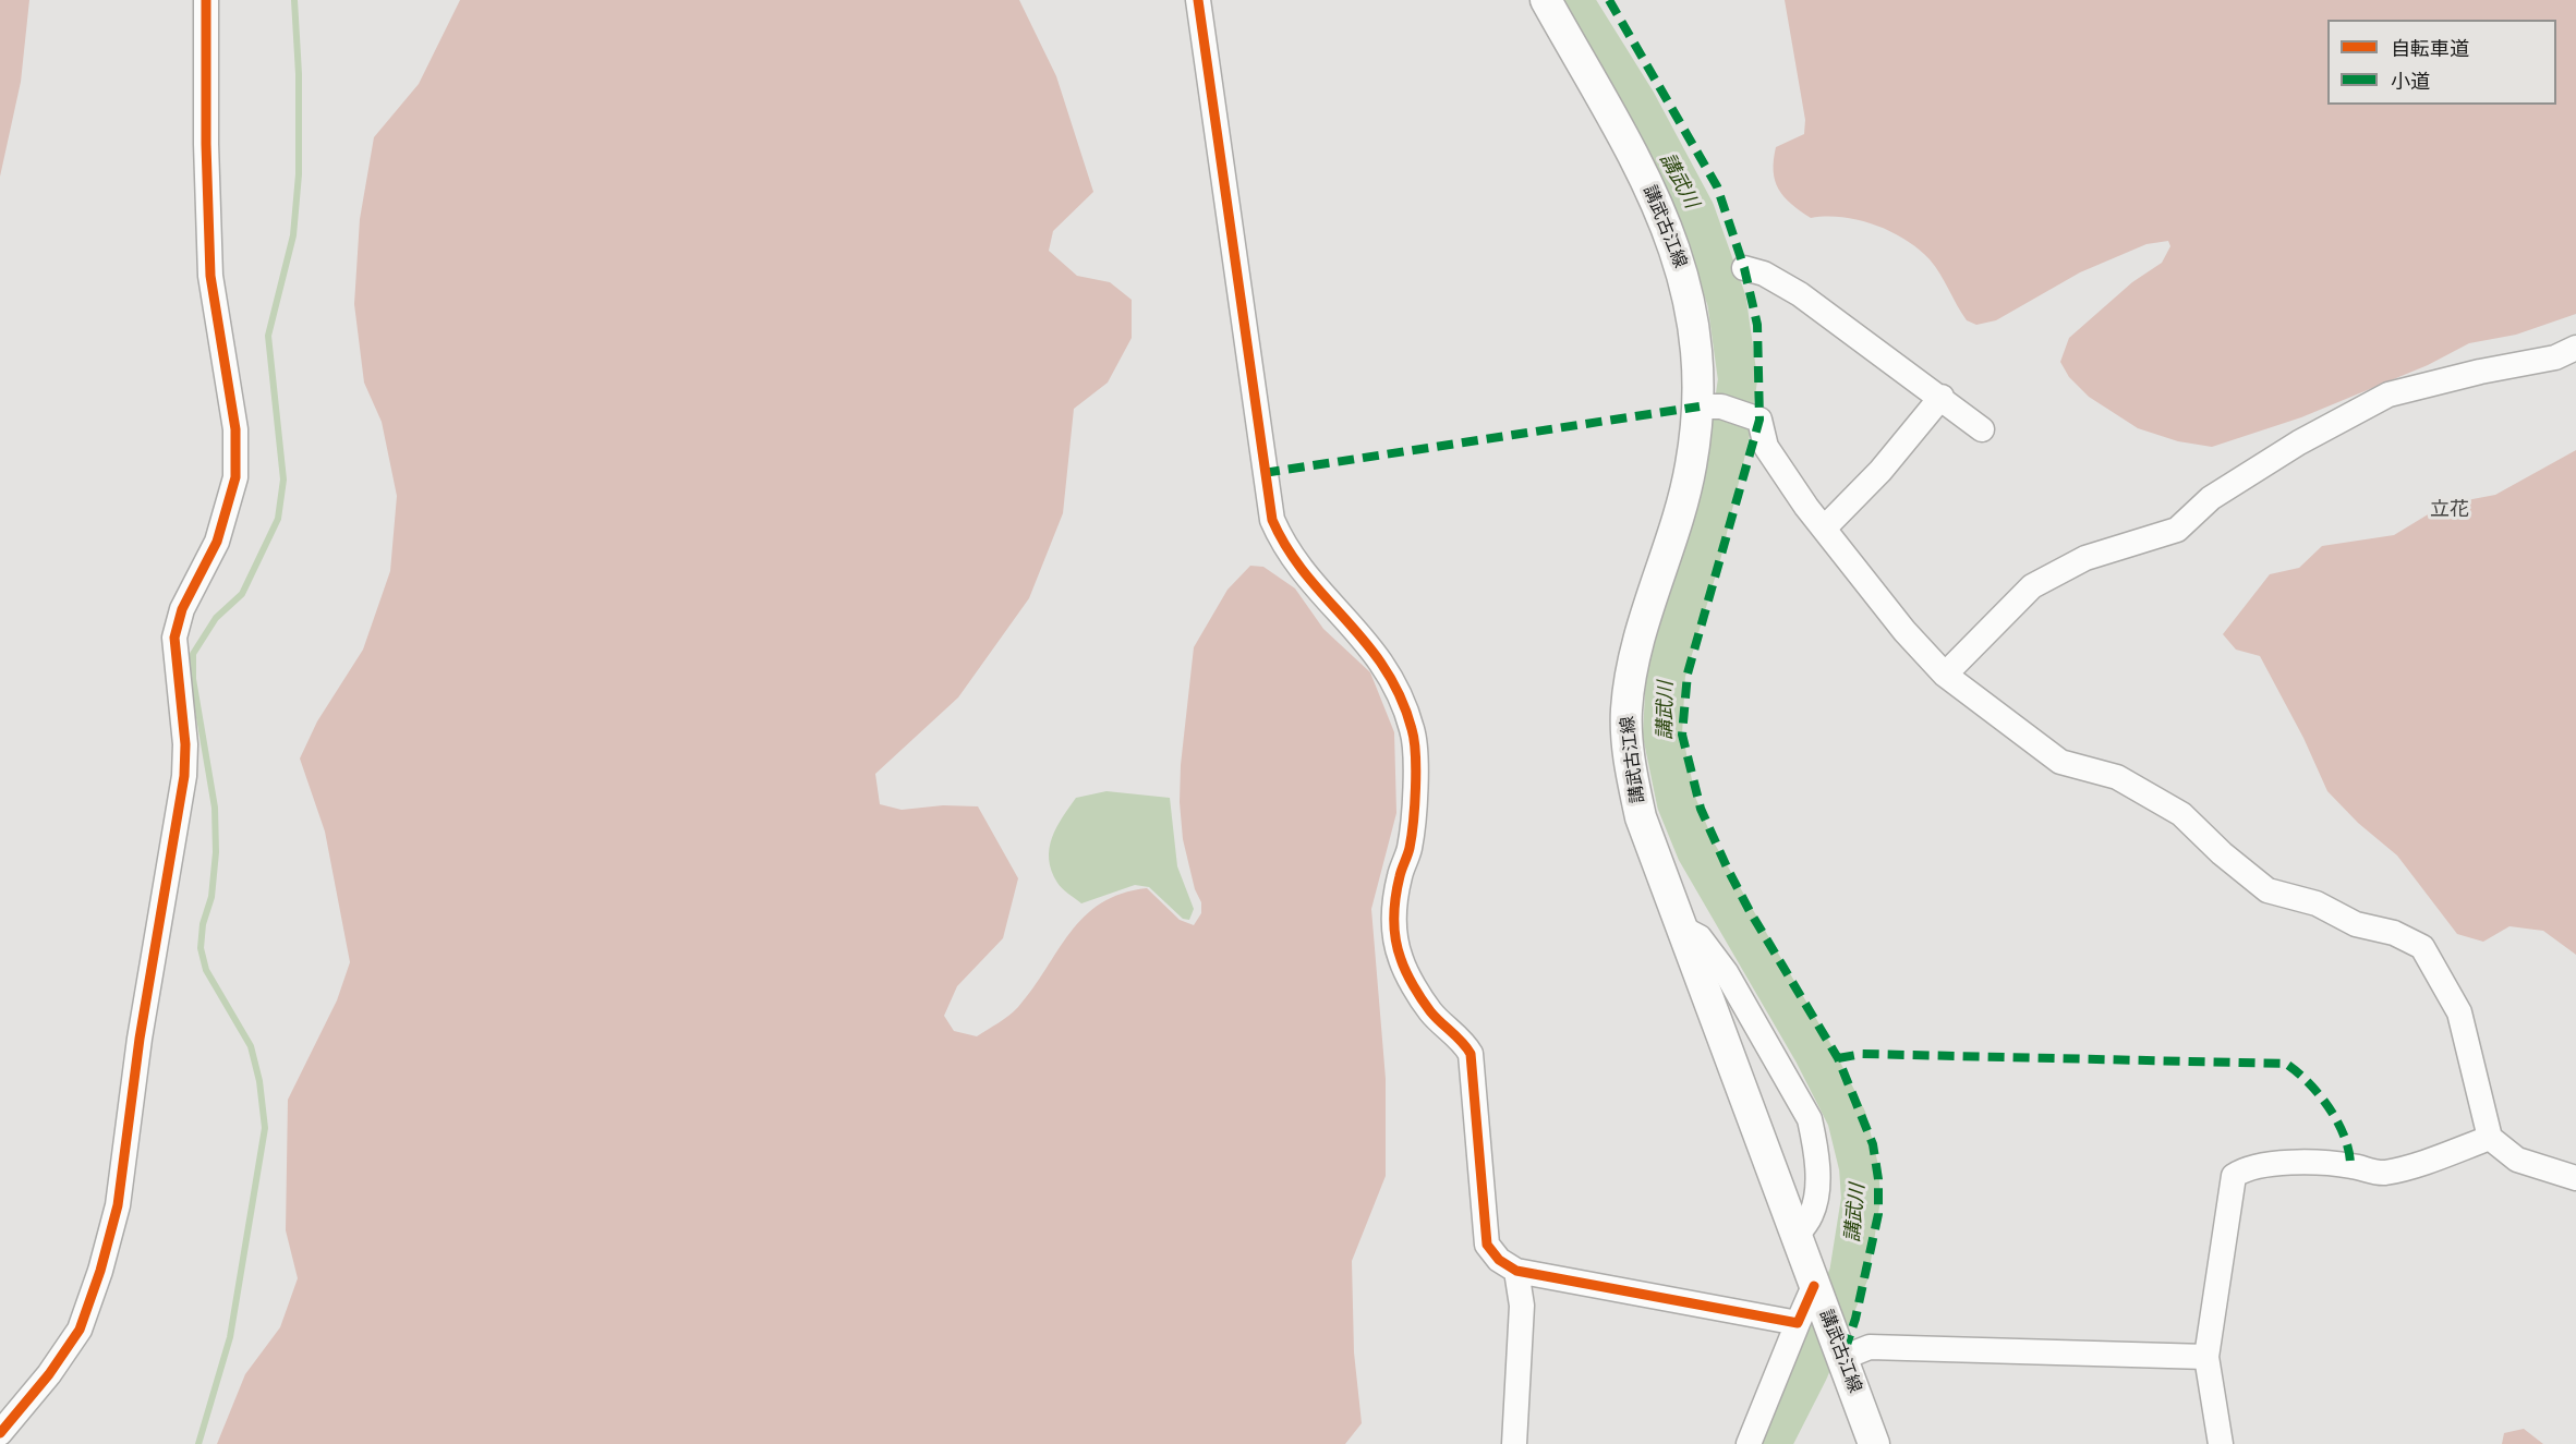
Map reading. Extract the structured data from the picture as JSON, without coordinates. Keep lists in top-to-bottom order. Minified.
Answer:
{"streets":{"main road":["講武古江線"]},"districts":["立花"],"water":["講武川"],"legend":["自転車道","小道"]}
